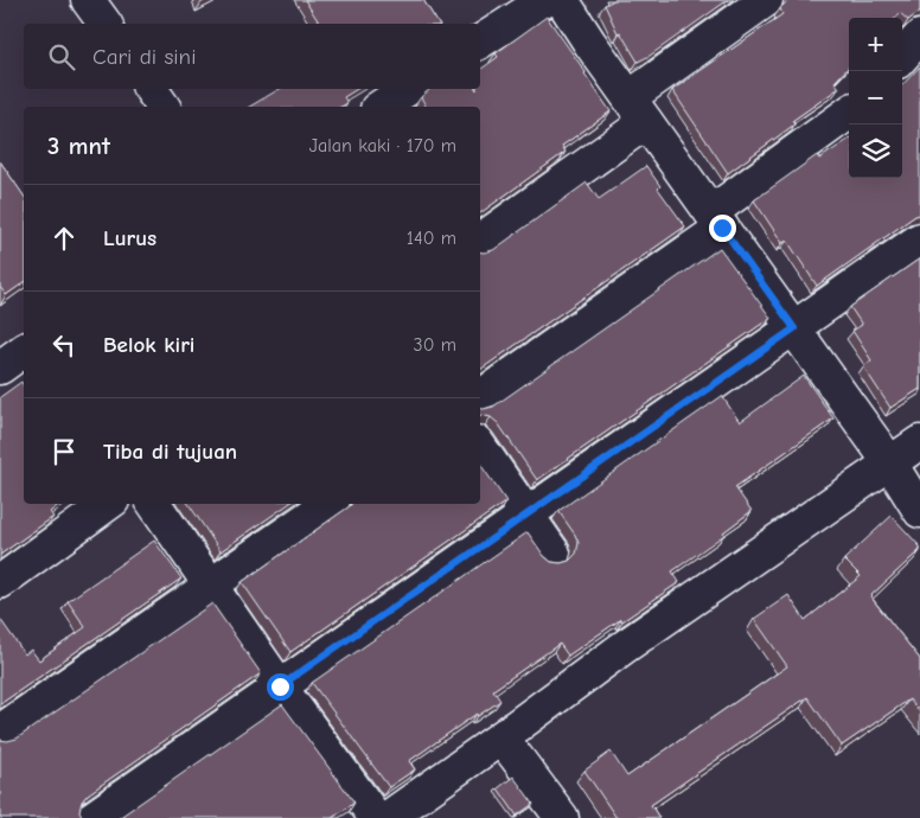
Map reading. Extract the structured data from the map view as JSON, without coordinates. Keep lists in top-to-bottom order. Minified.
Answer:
{"page":{"map_buttons":["+","−"],"search":"Cari di sini","heading":["3 mnt","Jalan kaki · 170 m"],"list":[["Lurus","140 m"],["Belok kiri","30 m"],"Tiba di tujuan"]}}
